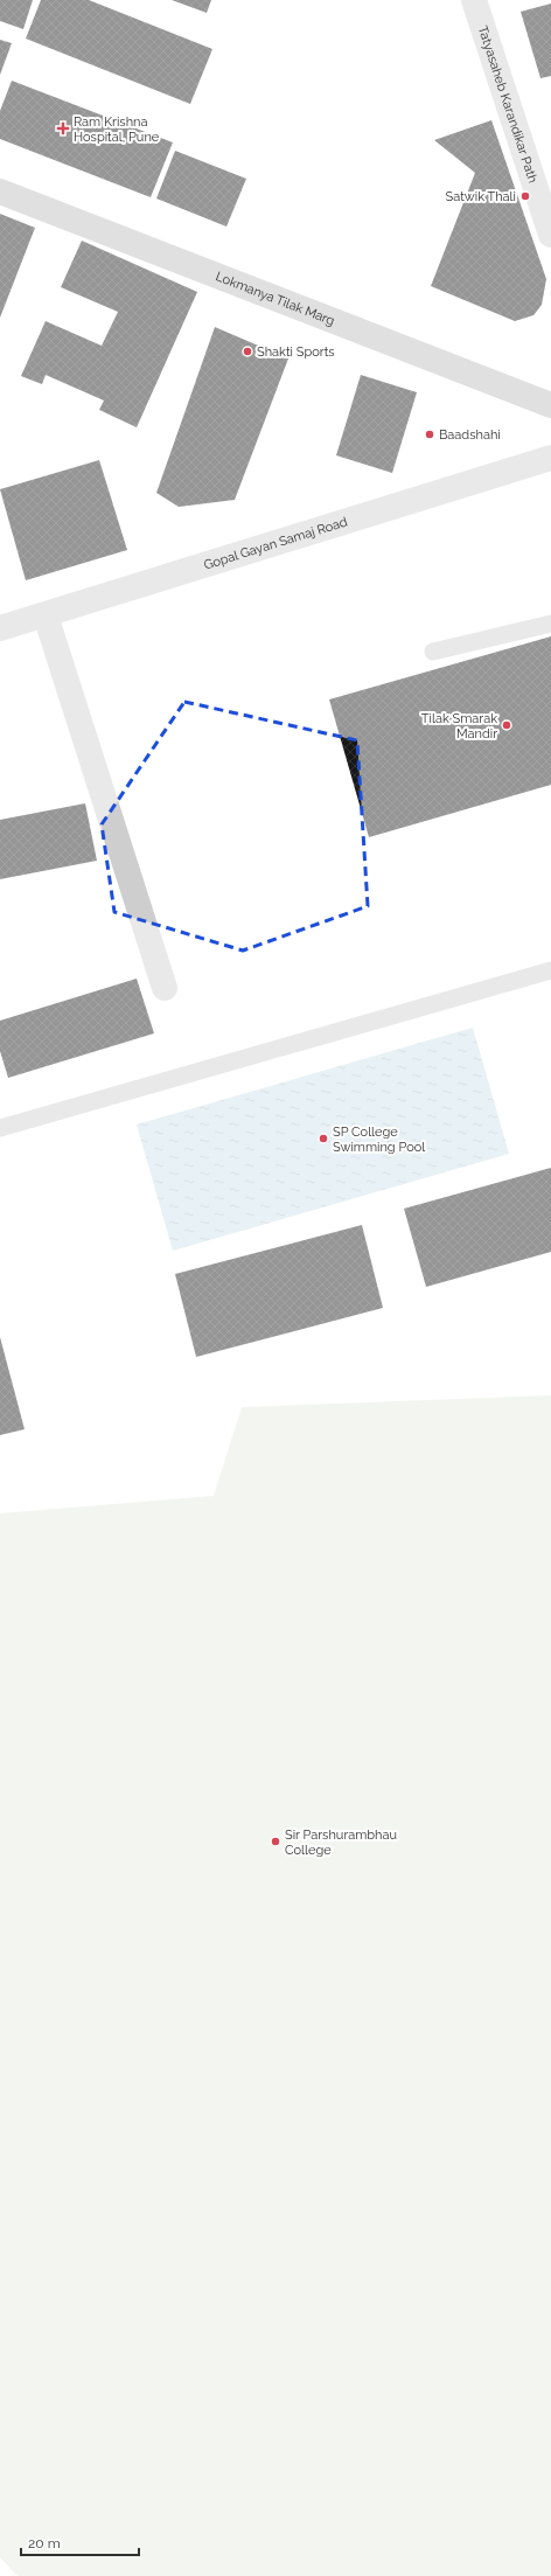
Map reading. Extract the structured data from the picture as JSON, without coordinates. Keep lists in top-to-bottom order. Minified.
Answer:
{"streets":{"main road":["Lokmanya Tilak Marg"],"street":["Tatyasaheb Karandikar Path","Gopal Gayan Samaj Road"]},"places":{"health":["Ram Krishna Hospital, Pune"],"other":["Satwik Thali","Shakti Sports","Baadshahi","Tilak Smarak Mandir","SP College Swimming Pool","Sir Parshurambhau College"]},"scale_bar":"20 m"}
